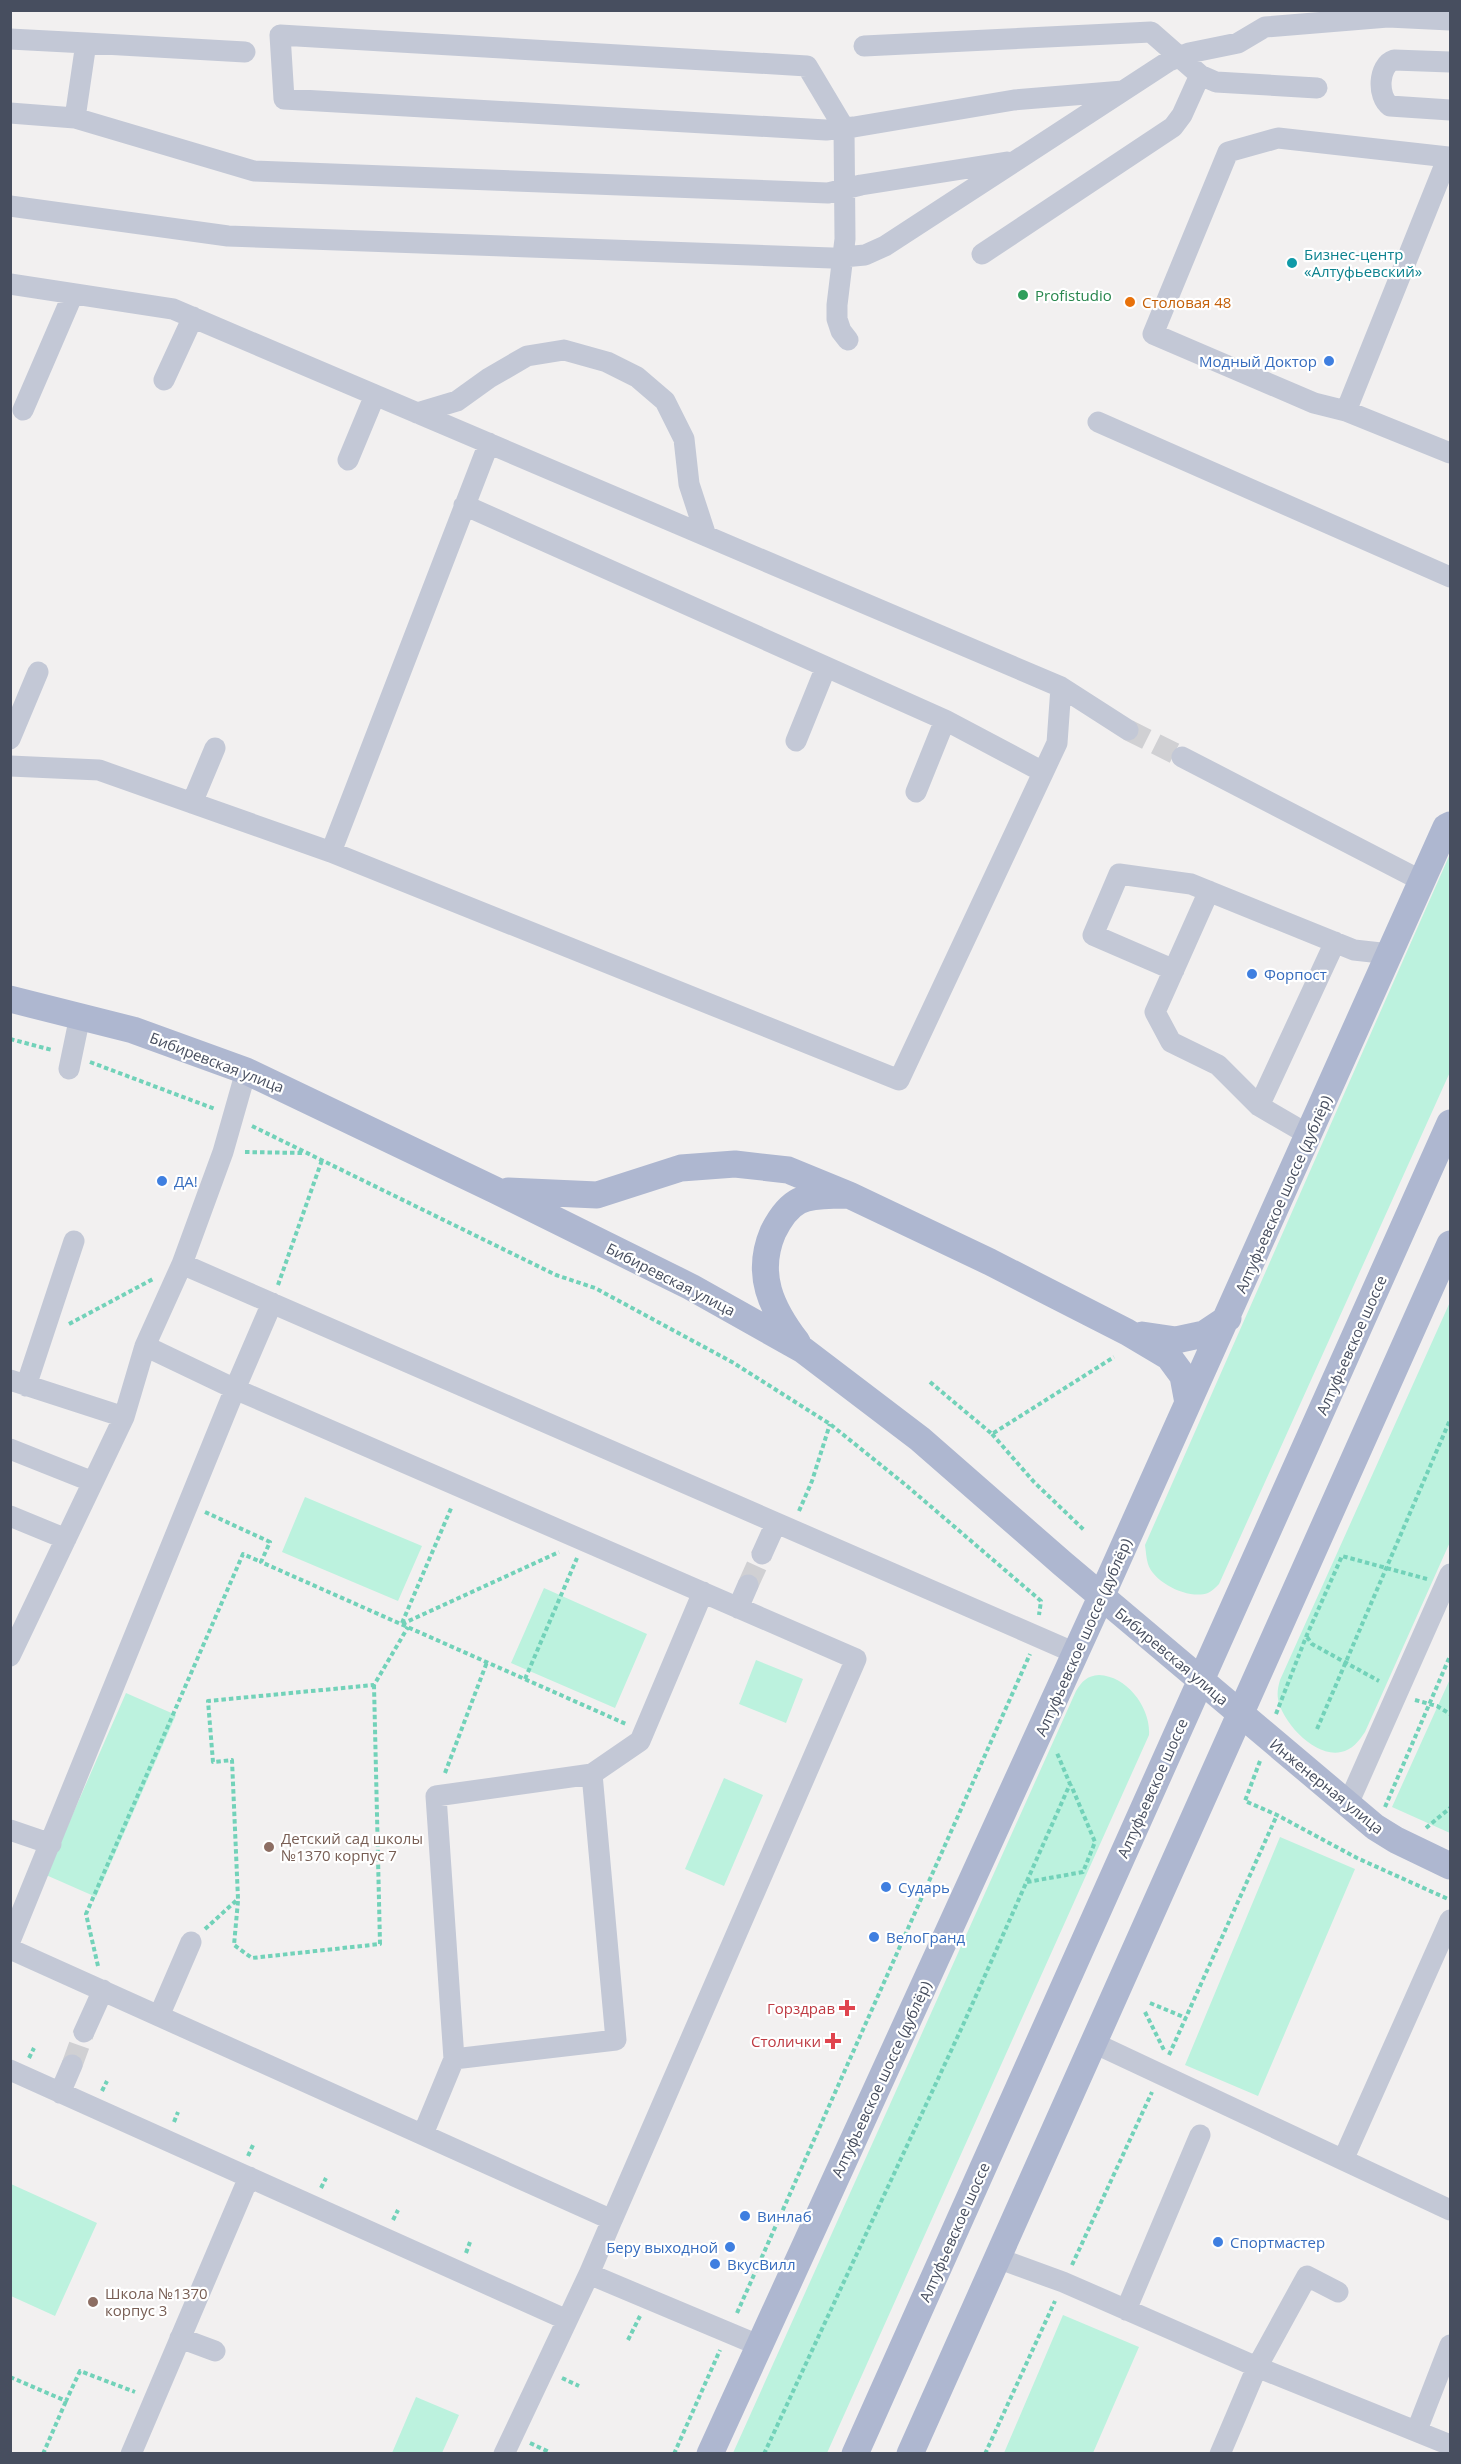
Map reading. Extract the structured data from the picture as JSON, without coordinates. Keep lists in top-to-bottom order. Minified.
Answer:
{"streets":{"main road":["Бибиревская улица","Алтуфьевское шоссе (дублёр)","Алтуфьевское шоссе","Инженерная улица"]},"crossings":[["Бибиревская улица","Алтуфьевское шоссе (дублёр)"],["Бибиревская улица","Алтуфьевское шоссе"],["Бибиревская улица","Инженерная улица"]],"places":{"other":["Бизнес-центр «Алтуфьевский»","Profistudio","Столовая 48","Модный Доктор","Форпост","ДА!","Детский сад школы №1370 корпус 7","Сударь","ВелоГранд","Винлаб","Спортмастер","Беру выходной","ВкусВилл","Школа №1370 корпус 3"],"health":["Горздрав","Столички"]}}
